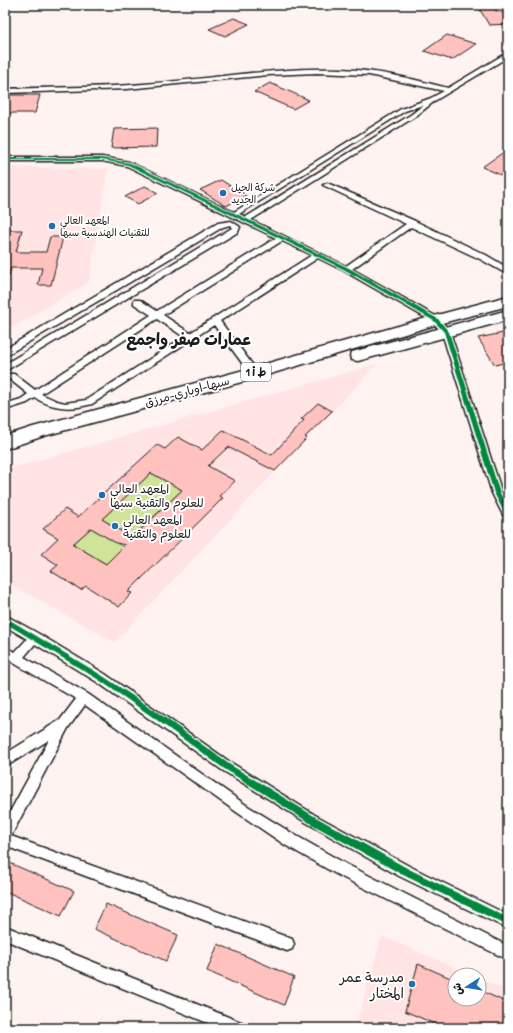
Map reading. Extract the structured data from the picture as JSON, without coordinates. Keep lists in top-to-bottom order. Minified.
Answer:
{"streets":{"highway":["ط أ 1","سبها-اوباري-مرزق"]},"districts":["عمارات صفر واجمع"],"places":["شركة الجيل الجديد","المعهد العالي للتقنيات الهندسية سبها","المعهد العالي للعلوم والتقنية سبها","المعهد العالي للعلوم والتقنية","مدرسة عمر المختار"],"north":"left"}
